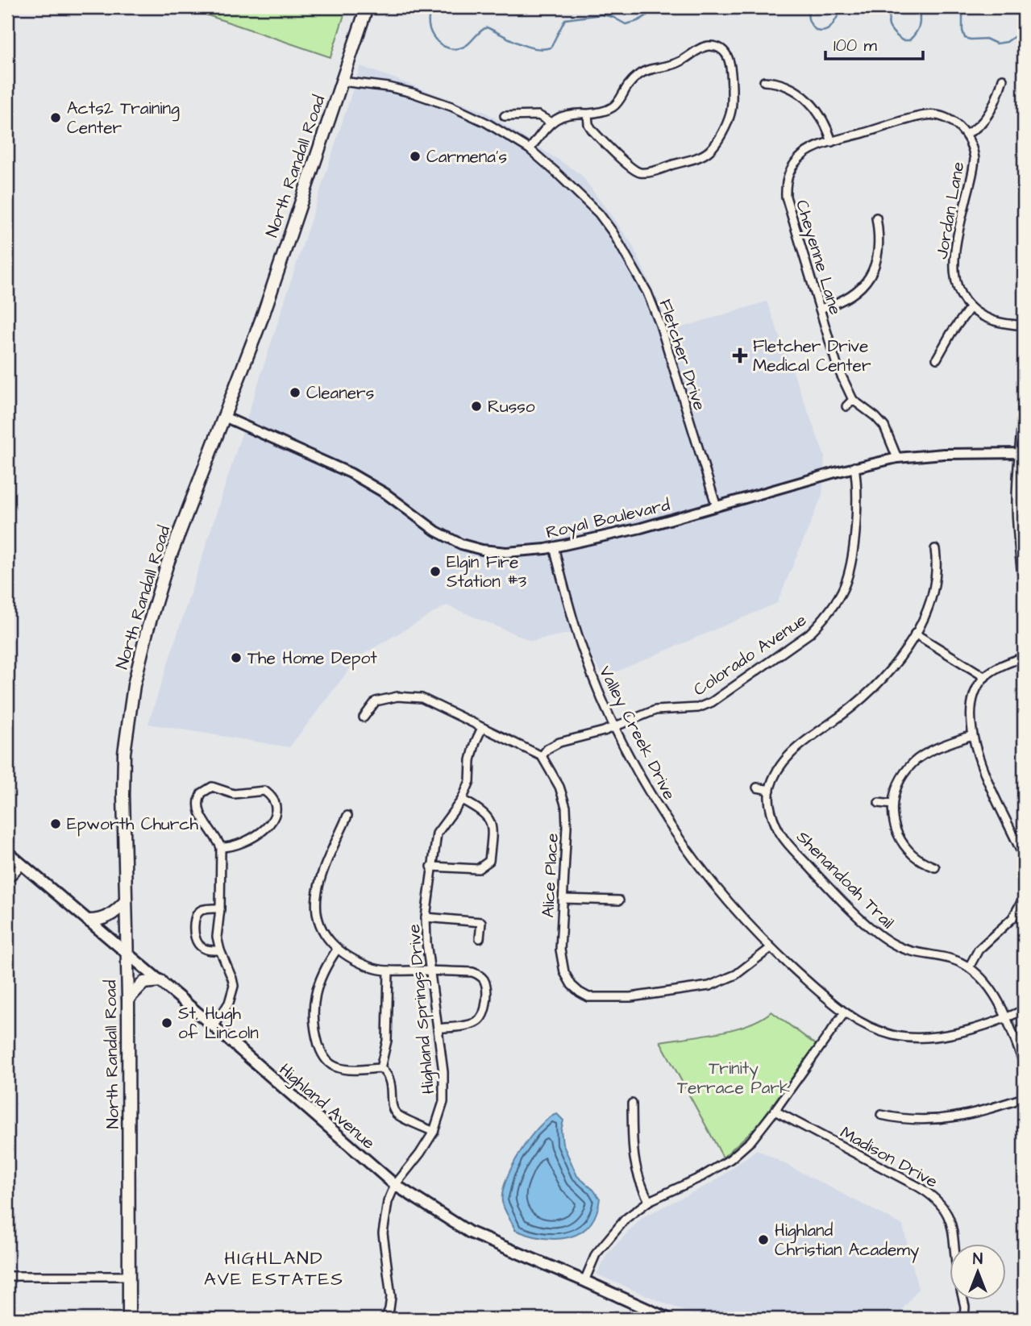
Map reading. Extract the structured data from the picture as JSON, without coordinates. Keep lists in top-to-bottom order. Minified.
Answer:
{"streets":{"main road":["North Randall Road","Highland Avenue"],"street":["Jordan Lane","Cheyenne Lane","Fletcher Drive","Royal Boulevard","Colorado Avenue","Valley Creek Drive","Alice Place","Shenandoah Trail","Highland Springs Drive","Madison Drive"]},"crossings":[["North Randall Road","Fletcher Drive"],["North Randall Road","Royal Boulevard"],["North Randall Road","Highland Avenue"],["Cheyenne Lane","Royal Boulevard"],["Fletcher Drive","Royal Boulevard"],["Royal Boulevard","Colorado Avenue"],["Royal Boulevard","Valley Creek Drive"],["Colorado Avenue","Valley Creek Drive"],["Colorado Avenue","Alice Place"],["Valley Creek Drive","Alice Place"],["Valley Creek Drive","Shenandoah Trail"],["Highland Springs Drive","Highland Avenue"]],"districts":["HIGHLAND AVE ESTATES"],"parks":["Trinity Terrace Park"],"places":{"other":["Acts2 Training Center","Carmena’s","Cleaners","Russo","Elgin Fire Station #3","The Home Depot","Epworth Church","St. Hugh of Lincoln","Highland Christian Academy"],"health":["Fletcher Drive Medical Center"]},"scale_bar":"100 m","north":"top"}
